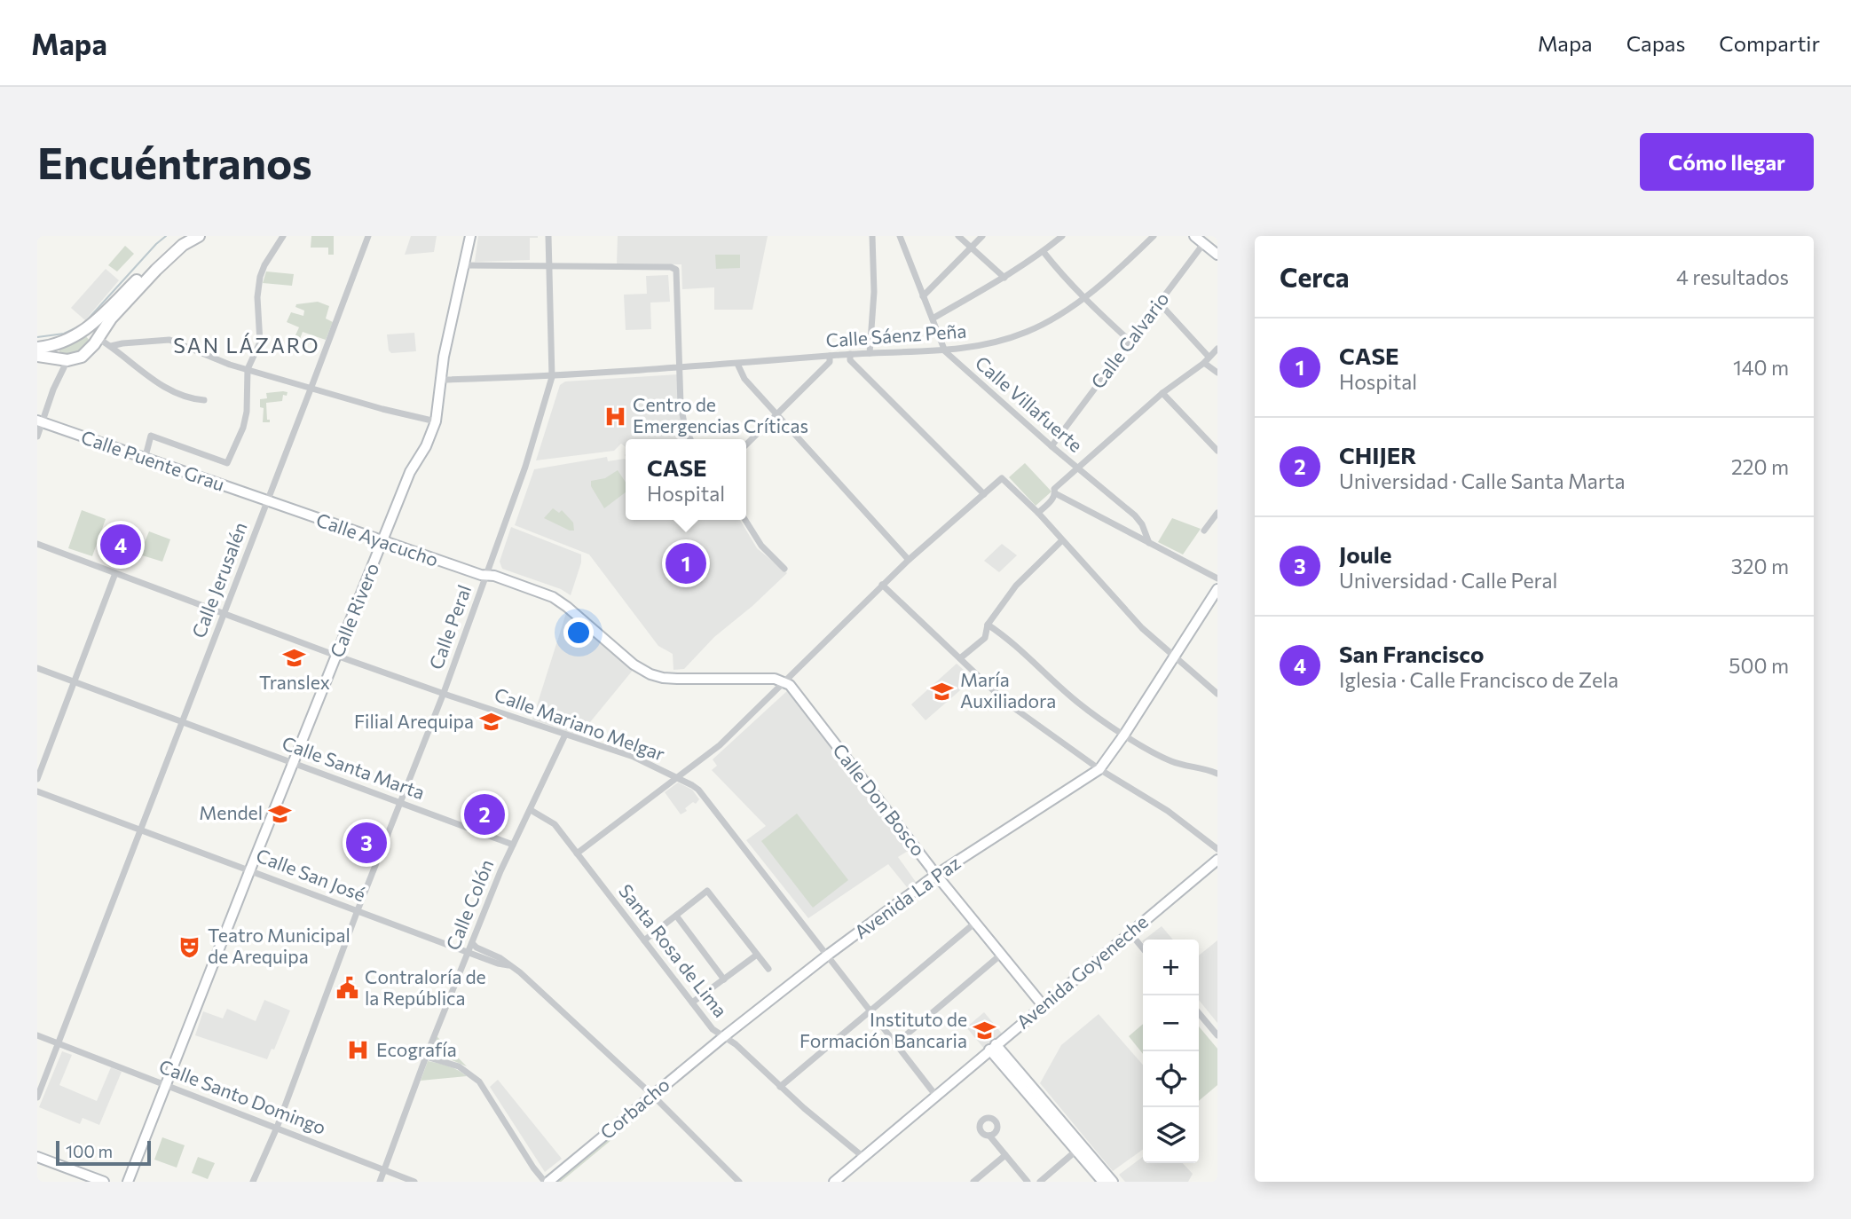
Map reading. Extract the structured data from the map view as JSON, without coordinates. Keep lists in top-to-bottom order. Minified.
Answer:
{"streets":{"street":["Calle Sáenz Peña","Calle Calvario","Calle Villafuerte","Calle Puente Grau","Calle Ayacucho","Calle Jerusalén","Calle Rivero","Calle Peral","Calle Mariano Melgar","Calle Santa Marta","Calle Don Bosco","Calle San José","Avenida La Paz","Calle Colón","Santa Rosa de Lima","Avenida Goyeneche","Calle Santo Domingo","Corbacho"]},"crossings":[["Calle Sáenz Peña","Calle Villafuerte"],["Calle Sáenz Peña","Calle Rivero"],["Calle Sáenz Peña","Calle Peral"],["Calle Calvario","Calle Villafuerte"],["Calle Puente Grau","Calle Ayacucho"],["Calle Puente Grau","Calle Jerusalén"],["Calle Ayacucho","Calle Jerusalén"],["Calle Ayacucho","Calle Rivero"],["Calle Ayacucho","Calle Peral"],["Calle Ayacucho","Calle Don Bosco"],["Calle Jerusalén","Calle Mariano Melgar"],["Calle Jerusalén","Calle Santa Marta"],["Calle Jerusalén","Calle San José"],["Calle Jerusalén","Calle Santo Domingo"],["Calle Rivero","Calle Mariano Melgar"],["Calle Rivero","Calle Santa Marta"],["Calle Rivero","Calle San José"],["Calle Rivero","Calle Santo Domingo"],["Calle Peral","Calle Mariano Melgar"],["Calle Peral","Calle Santa Marta"],["Calle Peral","Calle San José"],["Calle Peral","Calle Santo Domingo"],["Calle Mariano Melgar","Avenida La Paz"],["Calle Mariano Melgar","Calle Colón"],["Calle Mariano Melgar","Avenida Goyeneche"],["Calle Santa Marta","Calle Colón"],["Calle Don Bosco","Avenida La Paz"],["Calle Don Bosco","Avenida Goyeneche"],["Calle San José","Calle Colón"],["Avenida La Paz","Santa Rosa de Lima"],["Avenida La Paz","Corbacho"],["Calle Colón","Calle Santo Domingo"],["Santa Rosa de Lima","Avenida Goyeneche"],["Santa Rosa de Lima","Corbacho"]],"districts":["SAN LÁZARO"],"places":{"hospital":["Centro de Emergencias Críticas","Ecografía"],"school or university":["Translex","María Auxiliadora","Filial Arequipa","Mendel","Instituto de Formación Bancaria"],"theatre":["Teatro Municipal de Arequipa"],"public building":["Contraloría de la República"]},"scale_bar":"100 m","page":{"header":"Mapa","nav":["Mapa","Capas","Compartir"],"buttons":"Cómo llegar","title":"Encuéntranos","heading":["Cerca","4 resultados"],"list":[{"mark":"1","name":"CASE","note":"Hospital","value":"140 m"},{"mark":"2","name":"CHIJER","note":"Universidad · Calle Santa Marta","value":"220 m"},{"mark":"3","name":"Joule","note":"Universidad · Calle Peral","value":"320 m"},{"mark":"4","name":"San Francisco","note":"Iglesia · Calle Francisco de Zela","value":"500 m"}],"popup":["CASE","Hospital"],"pins":["4","1","2","3"],"map_buttons":["+","−"],"scale":"100 m"}}
